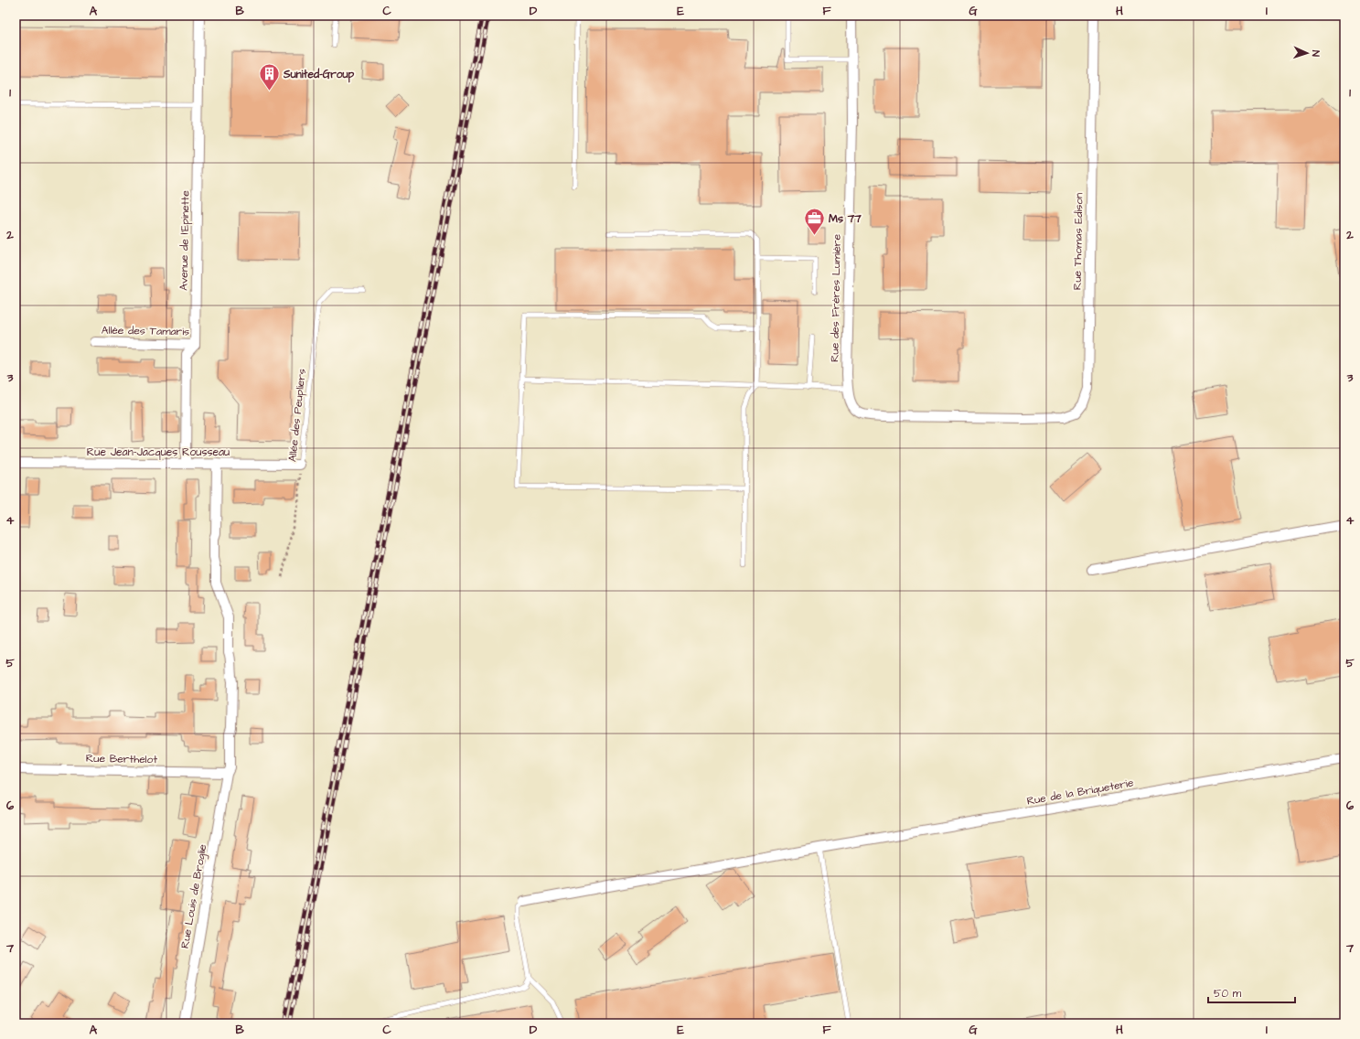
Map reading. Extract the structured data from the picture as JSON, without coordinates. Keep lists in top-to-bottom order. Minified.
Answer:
{"streets":{"street":["Avenue de l'Epinette","Rue Thomas Edison","Rue des Frères Lumière","Allée des Tamaris","Rue Jean-Jacques Rousseau","Rue Berthelot","Rue de la Briqueterie","Rue Louis de Broglie"],"lane":["Allée des Peupliers"]},"crossings":[["Avenue de l'Epinette","Allée des Tamaris"],["Avenue de l'Epinette","Rue Jean-Jacques Rousseau"],["Rue Thomas Edison","Rue des Frères Lumière"],["Allée des Peupliers","Rue Jean-Jacques Rousseau"],["Rue Jean-Jacques Rousseau","Rue Louis de Broglie"],["Rue Berthelot","Rue Louis de Broglie"]],"places":{"building":["Sunited-Group"],"office":["Ms 77"]},"scale_bar":"50 m","north":"right","grid":{"columns":["A","B","C","D","E","F","G","H","I"],"rows":["1","2","3","4","5","6","7"]}}
